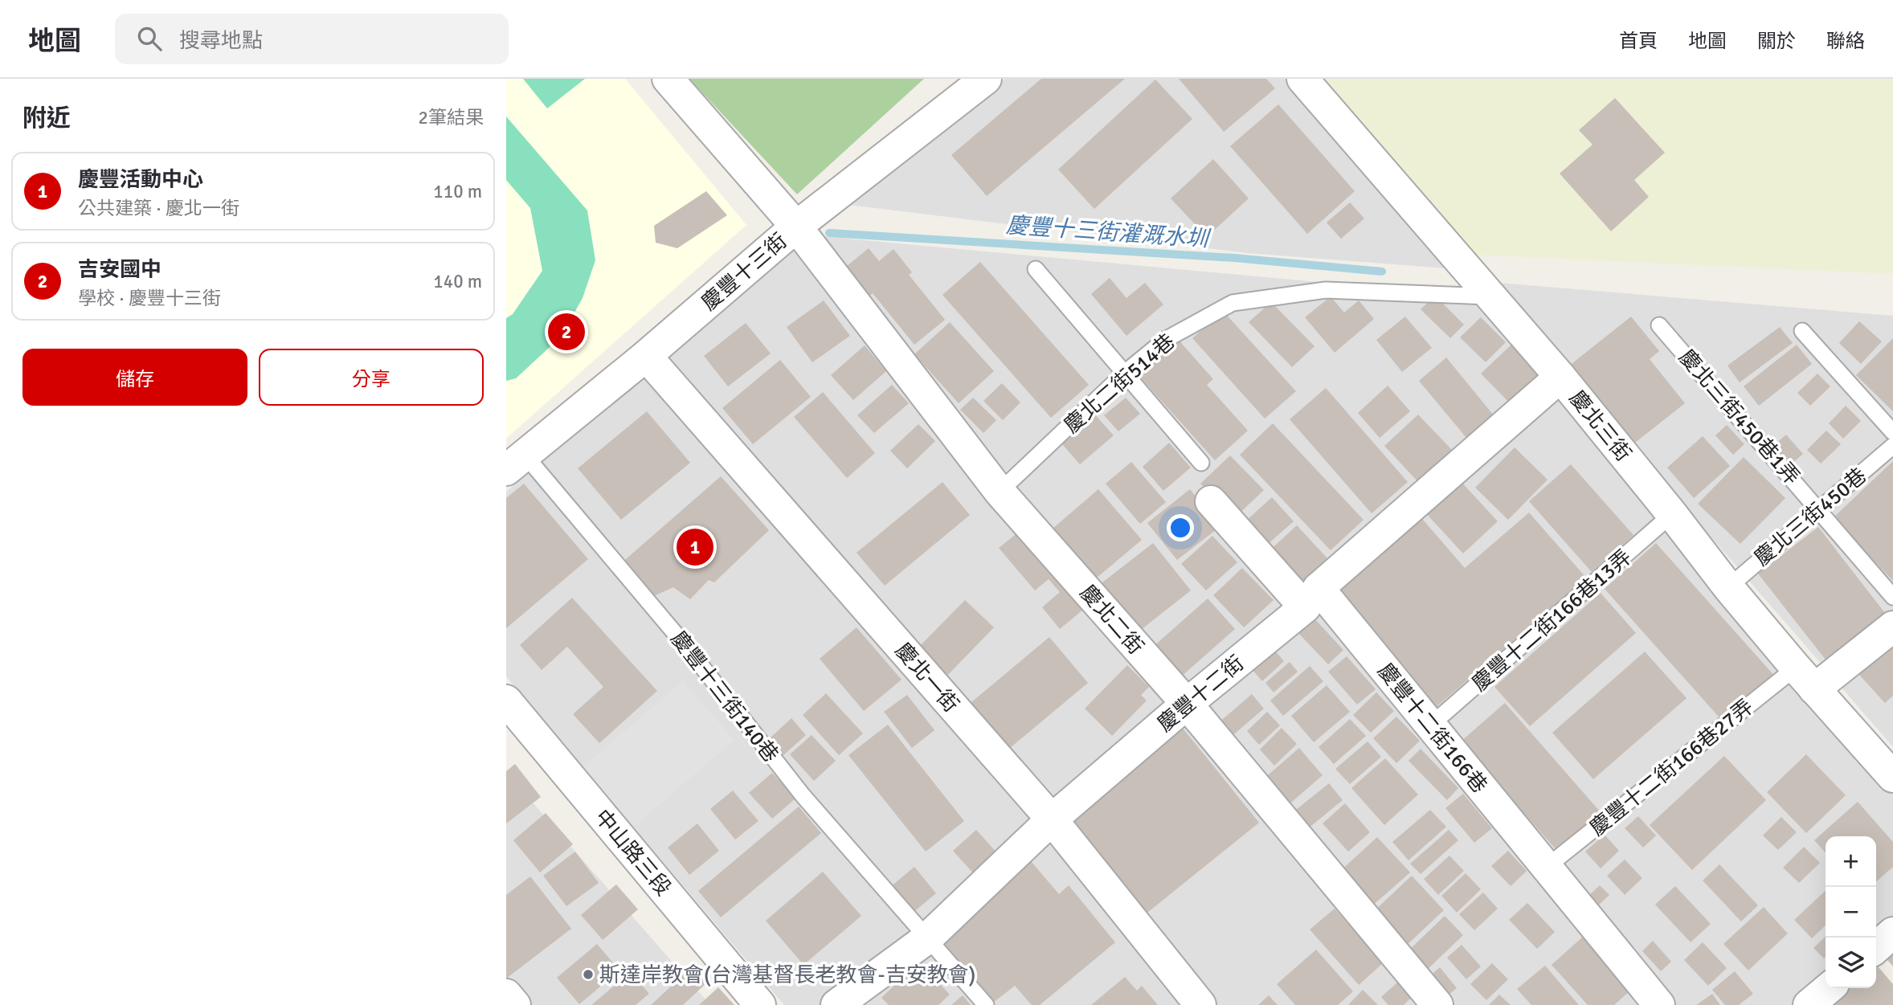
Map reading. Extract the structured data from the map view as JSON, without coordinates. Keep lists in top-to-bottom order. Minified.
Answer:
{"streets":{"street":["慶豐十三街","慶北三街","慶北二街","慶北一街","慶豐十二街","慶豐十二街166巷","中山路三段"],"lane":["慶北二街514巷","慶北三街450巷1弄","慶北三街450巷","慶豐十二街166巷13弄","慶豐十三街140巷","慶豐十二街166巷27弄"]},"crossings":[["慶豐十三街","慶北二街"],["慶豐十三街","慶北一街"],["慶豐十三街","慶豐十三街140巷"],["慶北二街514巷","慶北三街"],["慶北二街514巷","慶北二街"],["慶北三街450巷1弄","慶北三街450巷"],["慶北三街","慶北三街450巷"],["慶北三街","慶豐十二街166巷13弄"],["慶北三街","慶豐十二街"],["慶北三街","慶豐十二街166巷27弄"],["慶北二街","慶豐十二街"],["慶豐十二街166巷13弄","慶豐十二街166巷"],["慶北一街","慶豐十二街"],["慶豐十二街","慶豐十三街140巷"],["慶豐十二街","慶豐十二街166巷"],["慶豐十二街166巷","慶豐十二街166巷27弄"]],"water":["慶豐十三街灌溉水圳"],"places":["斯達岸教會(台灣基督長老教會-吉安教會)"],"page":{"header":"地圖","search":"搜尋地點","nav":["首頁","地圖","關於","聯絡"],"heading":["附近","2筆結果"],"list":[{"mark":"1","name":"慶豐活動中心","note":"公共建築 · 慶北一街","value":"110 m"},{"mark":"2","name":"吉安國中","note":"學校 · 慶豐十三街","value":"140 m"}],"pins":["2","1"],"buttons":["儲存","分享"],"map_buttons":["+","−"]}}
